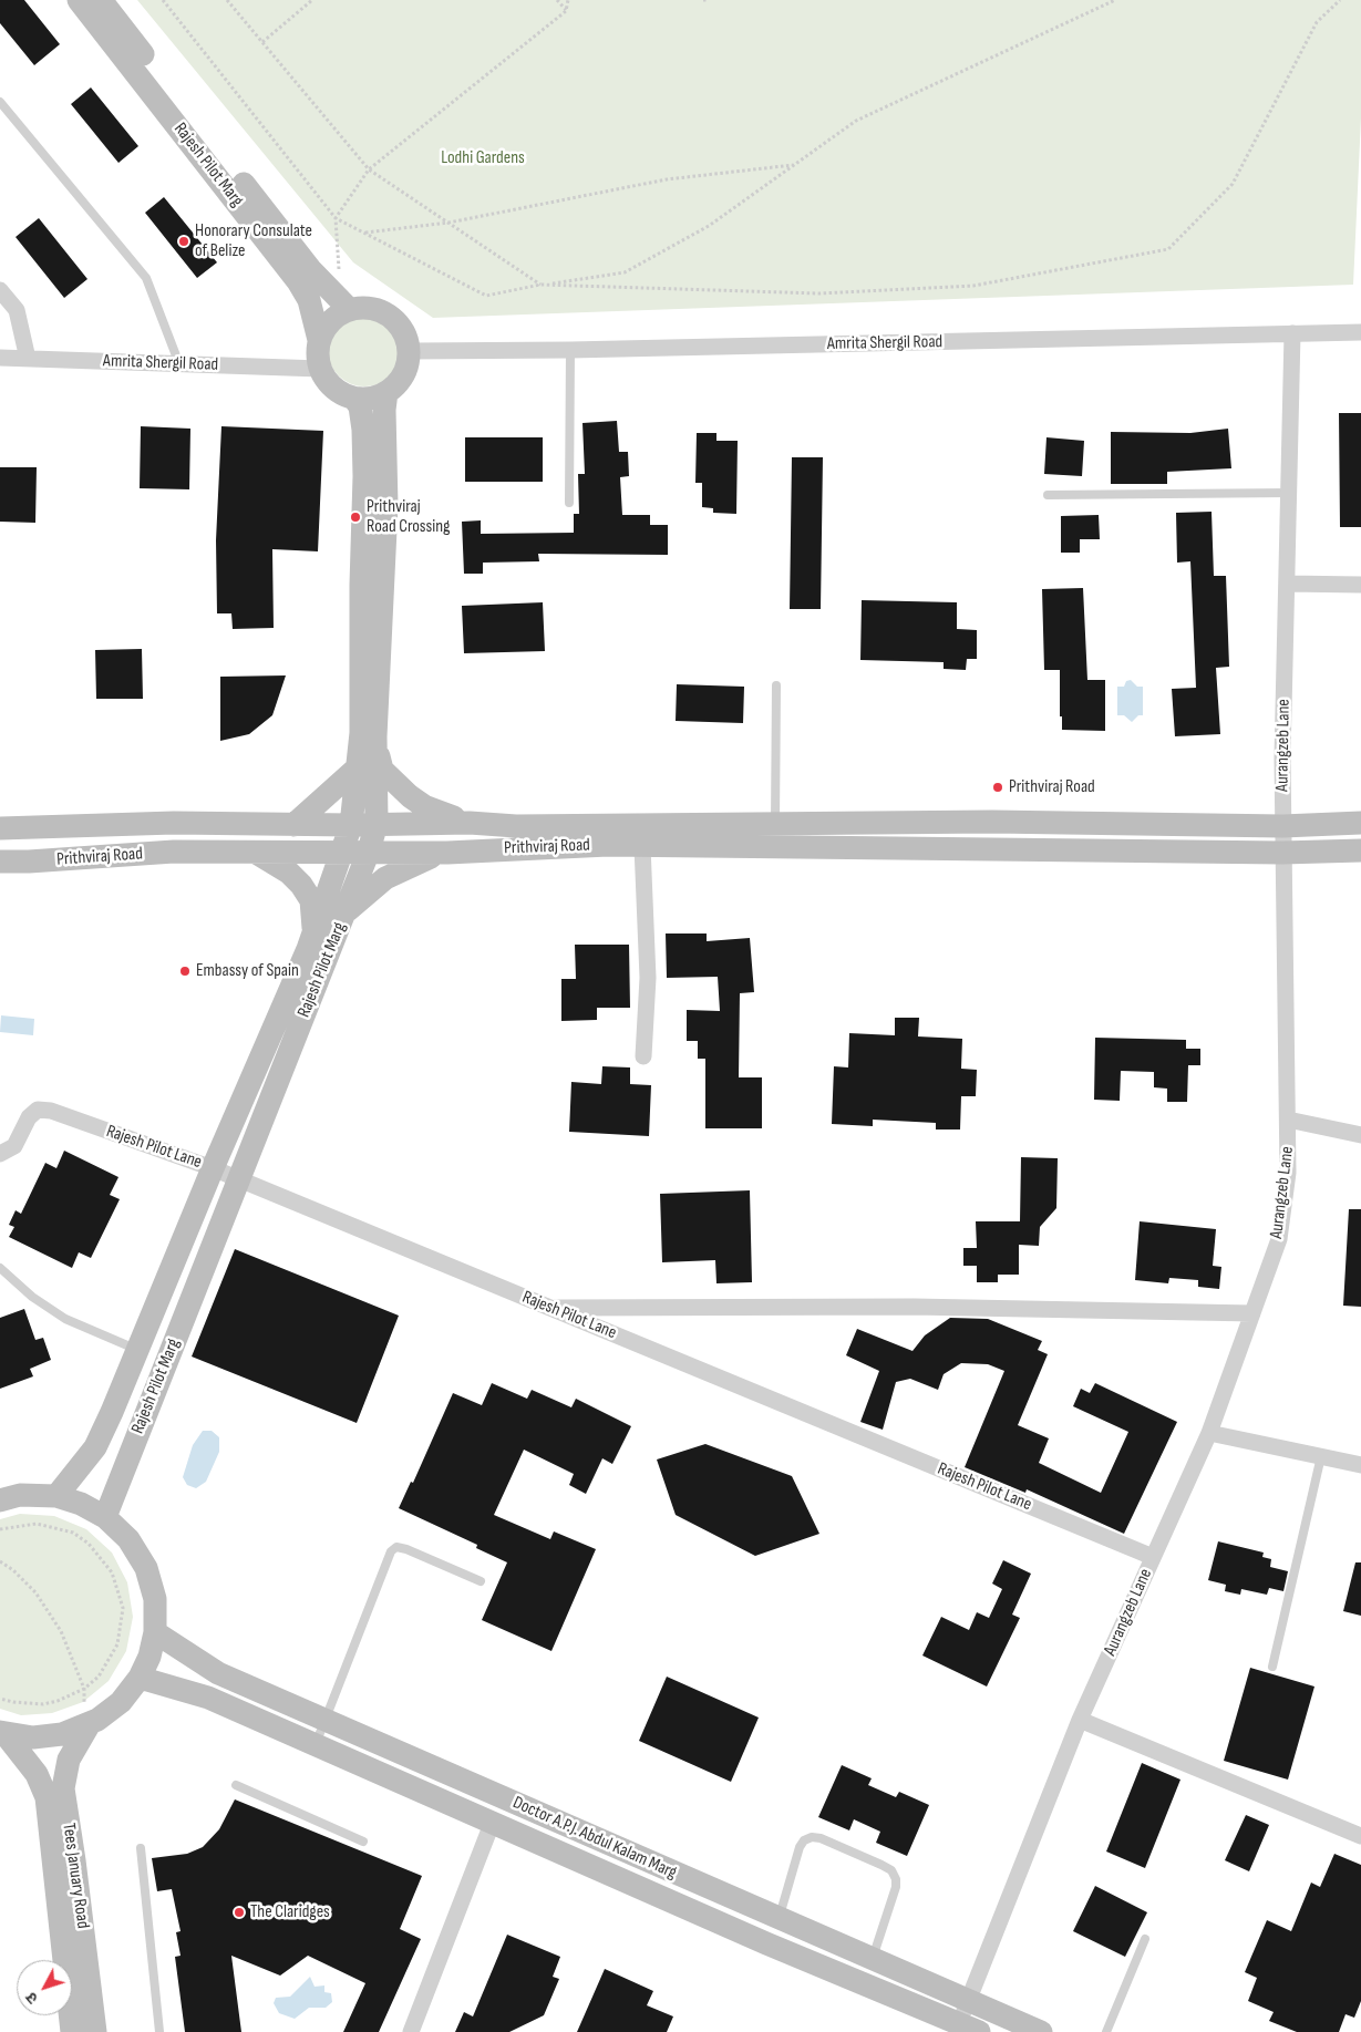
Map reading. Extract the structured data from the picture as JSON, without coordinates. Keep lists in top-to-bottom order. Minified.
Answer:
{"streets":{"main road":["Rajesh Pilot Marg","Prithviraj Road","Doctor A.P.J. Abdul Kalam Marg","Tees January Road"],"street":["Amrita Shergil Road","Aurangzeb Lane","Rajesh Pilot Lane"]},"crossings":[["Rajesh Pilot Marg","Amrita Shergil Road"],["Rajesh Pilot Marg","Prithviraj Road"],["Rajesh Pilot Marg","Rajesh Pilot Lane"],["Amrita Shergil Road","Aurangzeb Lane"],["Aurangzeb Lane","Prithviraj Road"],["Aurangzeb Lane","Rajesh Pilot Lane"],["Aurangzeb Lane","Doctor A.P.J. Abdul Kalam Marg"]],"parks":["Lodhi Gardens"],"places":["Honorary Consulate of Belize","Prithviraj Road Crossing","Prithviraj Road","Embassy of Spain","The Claridges"],"north":"bottom left"}
